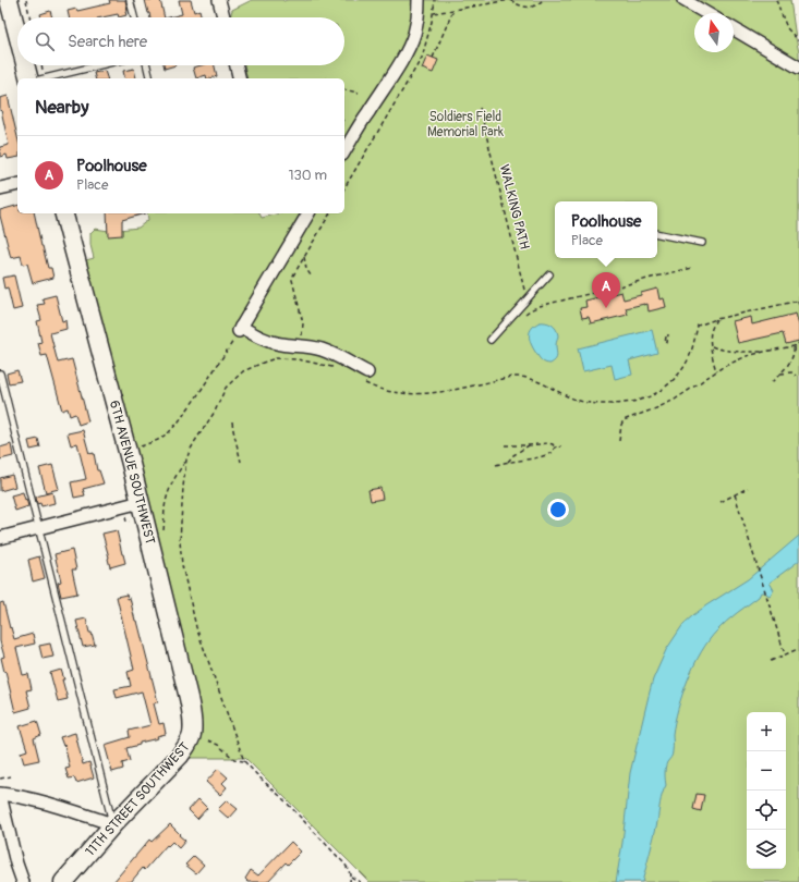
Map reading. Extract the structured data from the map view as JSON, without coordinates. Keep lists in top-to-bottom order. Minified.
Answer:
{"streets":{"street":["6TH AVENUE SOUTHWEST","11TH STREET SOUTHWEST"],"path":["WALKING PATH"]},"crossings":[["6TH AVENUE SOUTHWEST","11TH STREET SOUTHWEST"]],"parks":["Soldiers Field Memorial Park"],"north":"top","page":{"search":"Search here","heading":"Nearby","list":[{"mark":"A","name":"Poolhouse","note":"Place","value":"130 m"}],"popup":["Poolhouse","Place"],"pins":"A","map_buttons":["+","−"]}}
